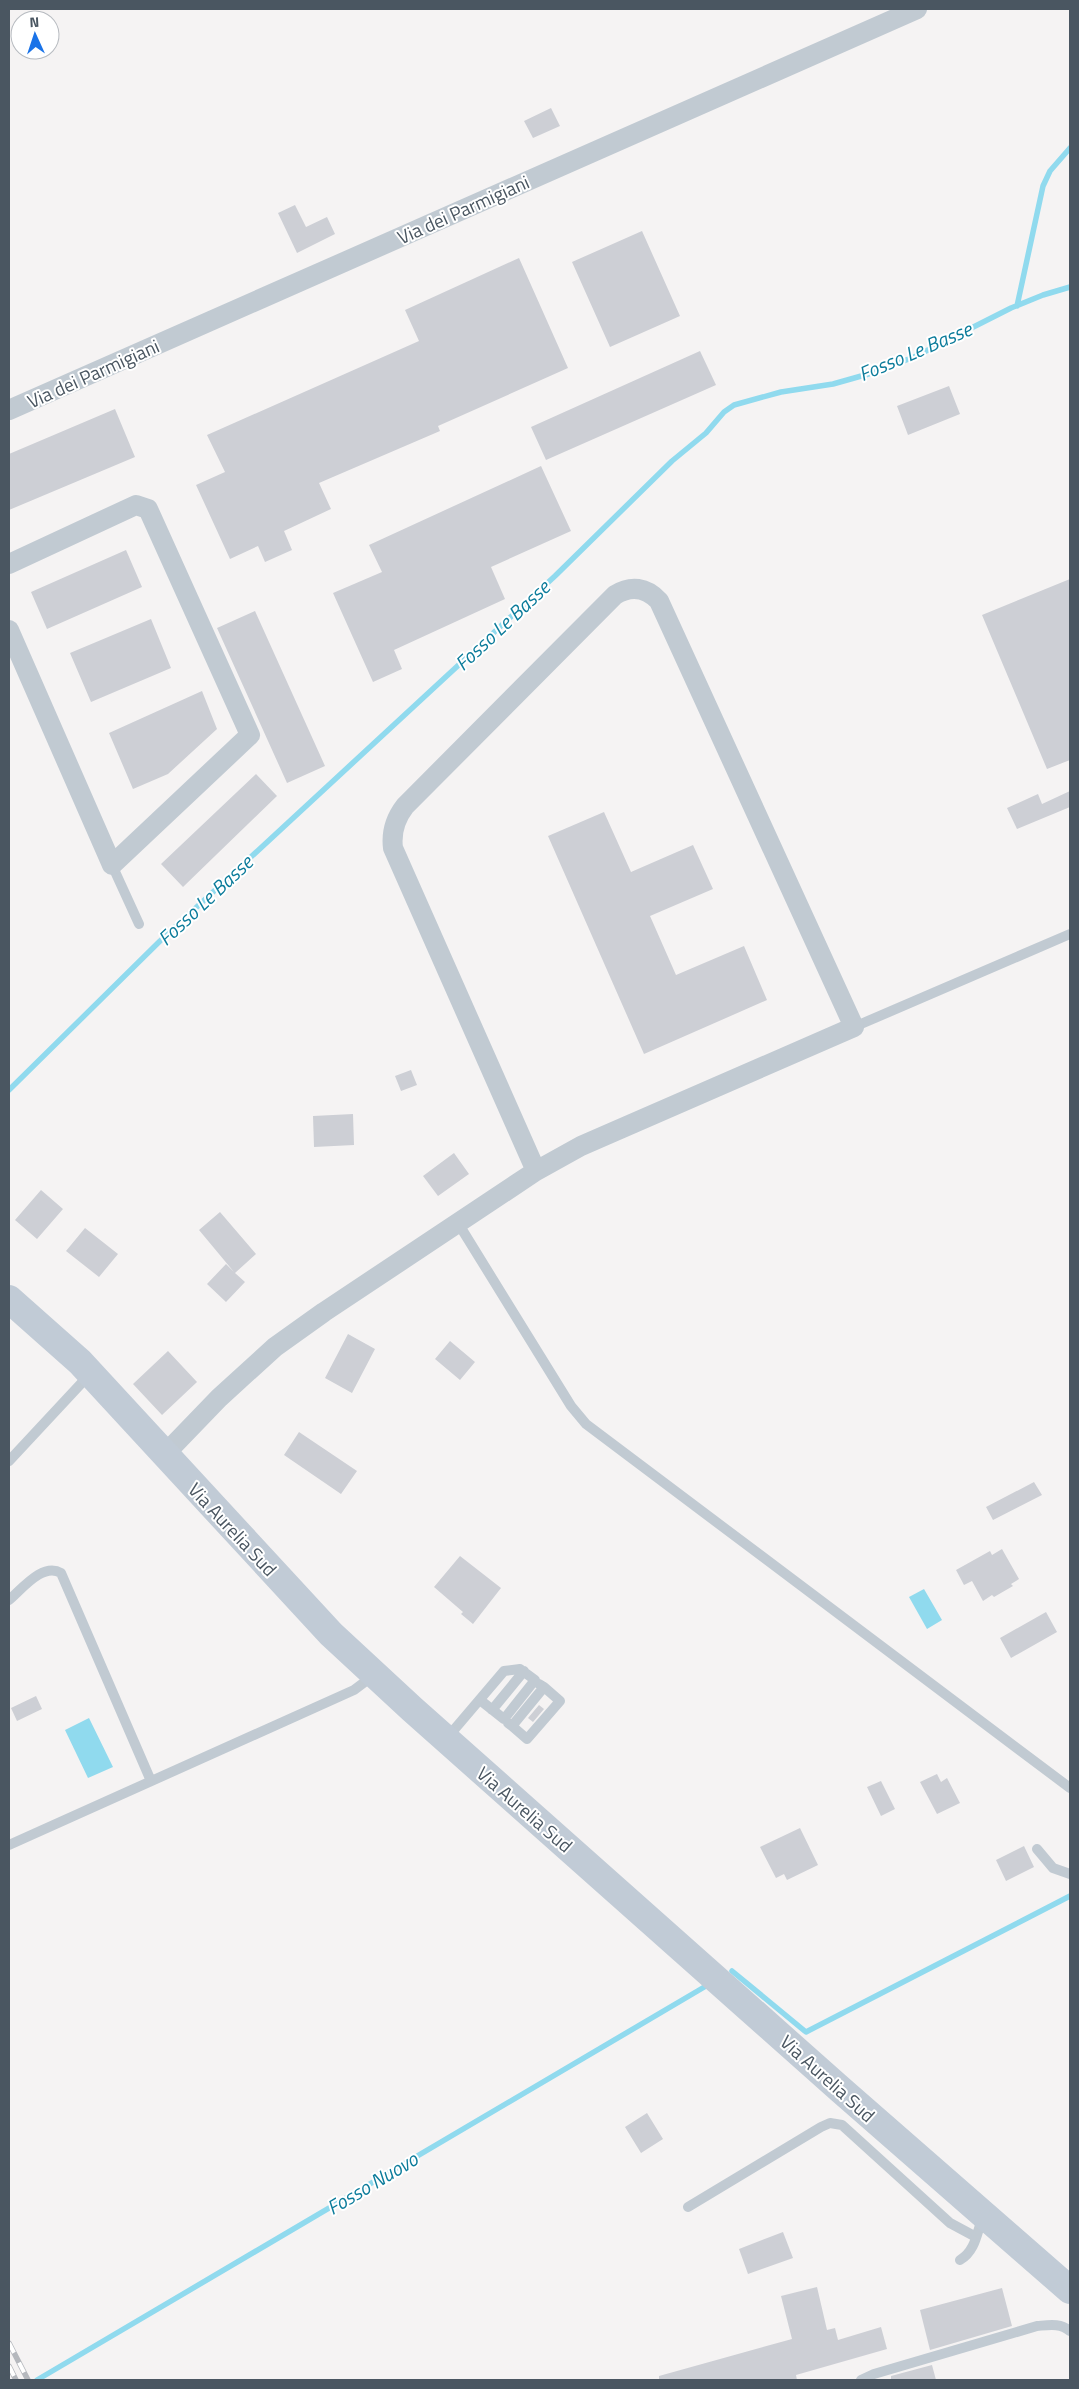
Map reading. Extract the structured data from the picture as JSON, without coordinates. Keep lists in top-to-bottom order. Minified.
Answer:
{"streets":{"main road":["Via Aurelia Sud"],"street":["Via dei Parmigiani"]},"water":["Fosso Le Basse","Fosso Nuovo"],"north":"top"}
